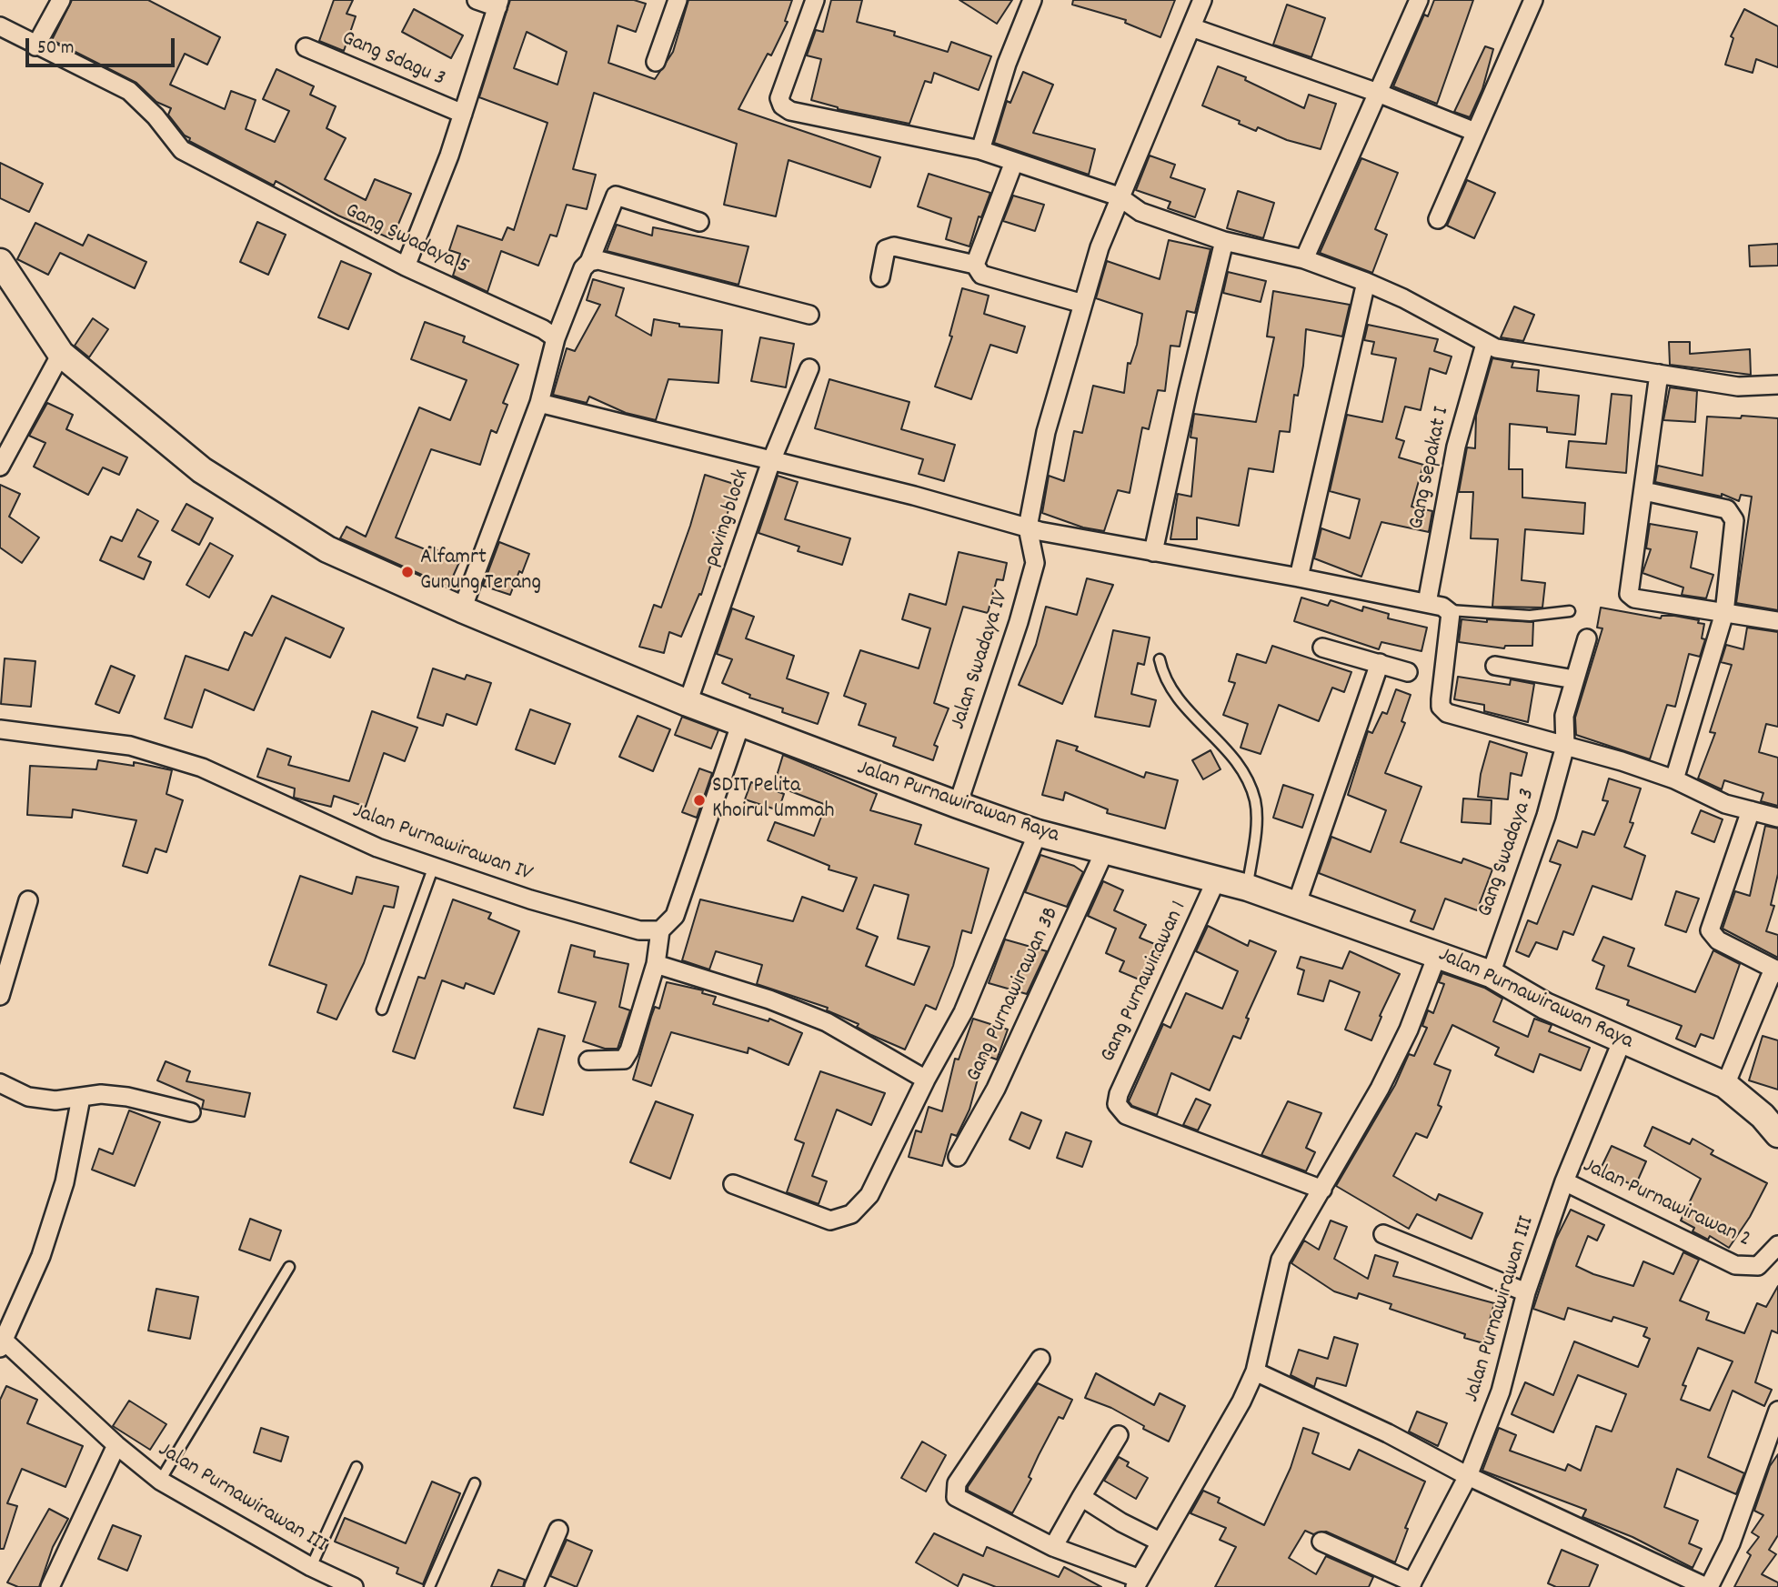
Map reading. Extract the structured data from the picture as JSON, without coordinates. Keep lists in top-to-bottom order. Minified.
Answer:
{"streets":{"street":["Gang Sdagu 3","Gang Swadaya 5","Gang Sepakat I","paving block","Jalan Swadaya IV","Jalan Purnawirawan Raya","Jalan Purnawirawan IV","Gang Swadaya 3","Gang Purnawirawan 1","Gang Purnawirawan 3B","Jalan Purnawirawan 2","Jalan Purnawirawan III"]},"crossings":[["paving block","Jalan Purnawirawan Raya"],["Jalan Swadaya IV","Jalan Purnawirawan Raya"],["Jalan Purnawirawan Raya","Gang Swadaya 3"],["Jalan Purnawirawan Raya","Gang Purnawirawan 1"],["Jalan Purnawirawan Raya","Gang Purnawirawan 3B"],["Jalan Purnawirawan Raya","Jalan Purnawirawan III"],["Jalan Purnawirawan 2","Jalan Purnawirawan III"]],"places":["Alfamrt Gunung Terang","SDIT Pelita Khoirul Ummah"],"scale_bar":"50 m"}
